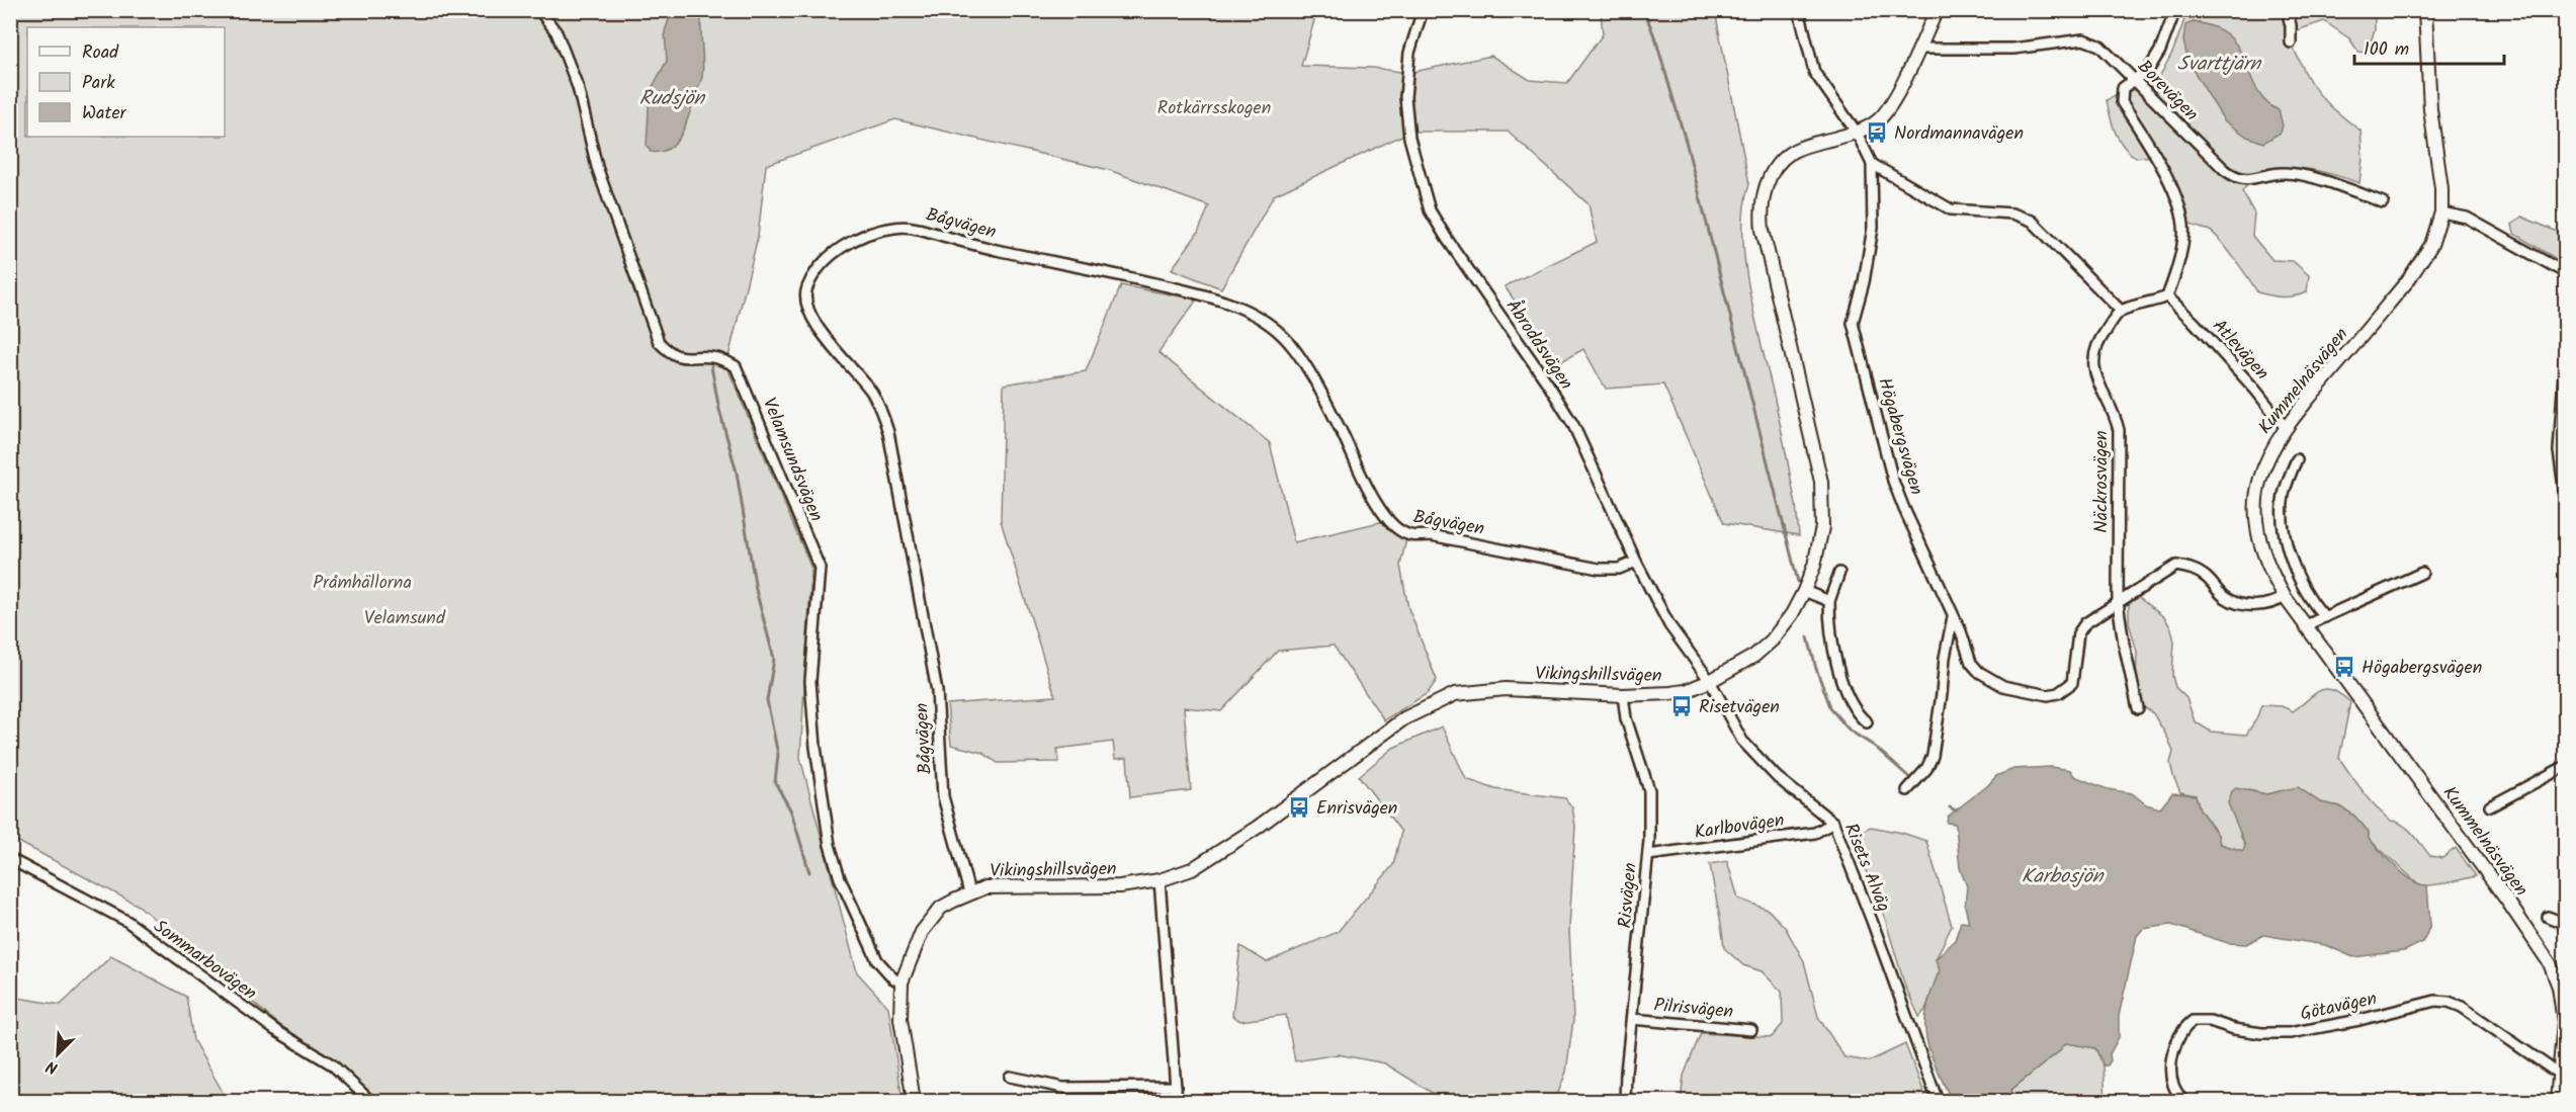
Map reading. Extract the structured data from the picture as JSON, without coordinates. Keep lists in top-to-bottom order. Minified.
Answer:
{"streets":{"street":["Borevägen","Bågvägen","Åbroddsvägen","Atlevägen","Kummelnäsvägen","Högabergsvägen","Velamsundsvägen","Näckrosvägen","Vikingshillsvägen","Karlbovägen","Risets Alväg","Risvägen","Sommarbovägen","Götavägen","Pilrisvägen"]},"crossings":[["Borevägen","Vikingshillsvägen"],["Bågvägen","Åbroddsvägen"],["Bågvägen","Vikingshillsvägen"],["Åbroddsvägen","Vikingshillsvägen"],["Åbroddsvägen","Risets Alväg"],["Atlevägen","Kummelnäsvägen"],["Kummelnäsvägen","Högabergsvägen"],["Kummelnäsvägen","Götavägen"],["Högabergsvägen","Näckrosvägen"],["Högabergsvägen","Vikingshillsvägen"],["Velamsundsvägen","Vikingshillsvägen"],["Vikingshillsvägen","Risets Alväg"],["Vikingshillsvägen","Risvägen"],["Karlbovägen","Risets Alväg"],["Karlbovägen","Risvägen"],["Risvägen","Pilrisvägen"]],"water":["Svarttjärn","Rudsjön","Karbosjön"],"parks":["Rotkärrsskogen","Pråmhällorna","Velamsund"],"places":{"bus stop":["Nordmannavägen","Högabergsvägen","Risetvägen","Enrisvägen"]},"legend":["Road","Park","Water"],"scale_bar":"100 m","north":"bottom left"}
